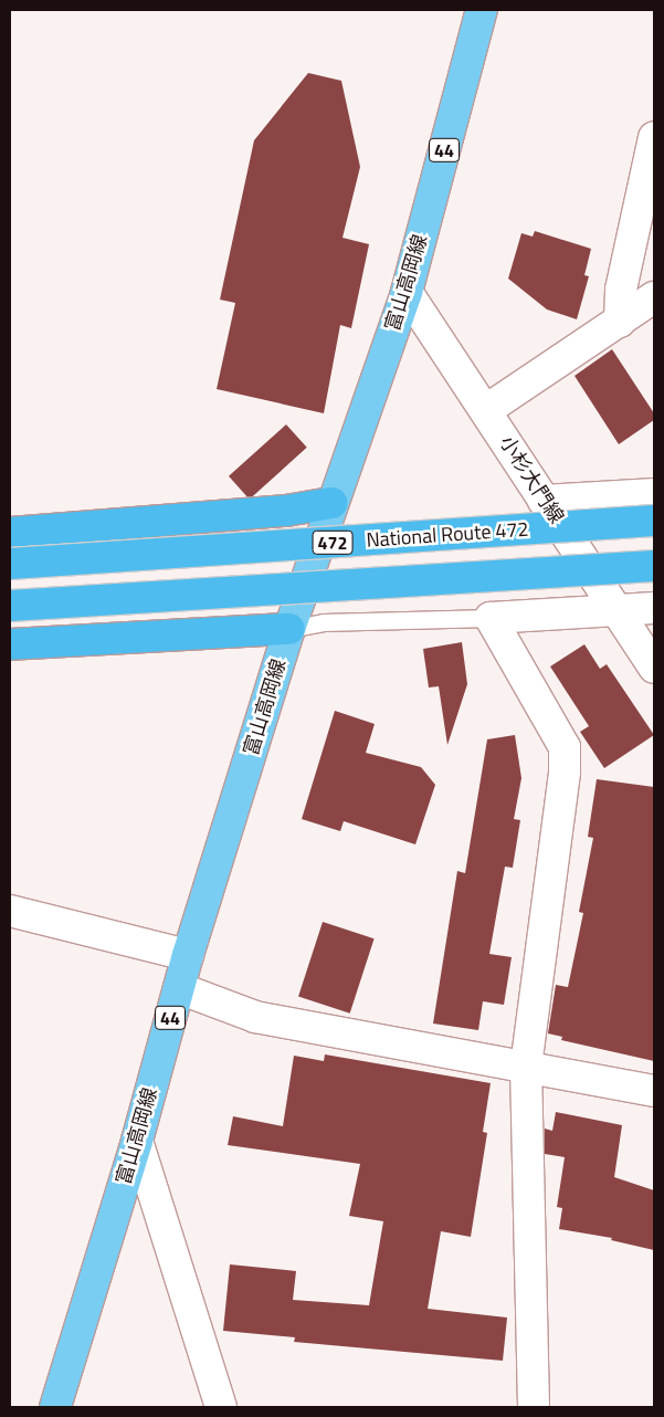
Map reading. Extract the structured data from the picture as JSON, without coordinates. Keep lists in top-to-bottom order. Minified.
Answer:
{"streets":{"highway":["National Route 472","472"],"main road":["44","富山高岡線"],"street":["小杉大門線"]},"crossings":[["富山高岡線","小杉大門線"]]}
